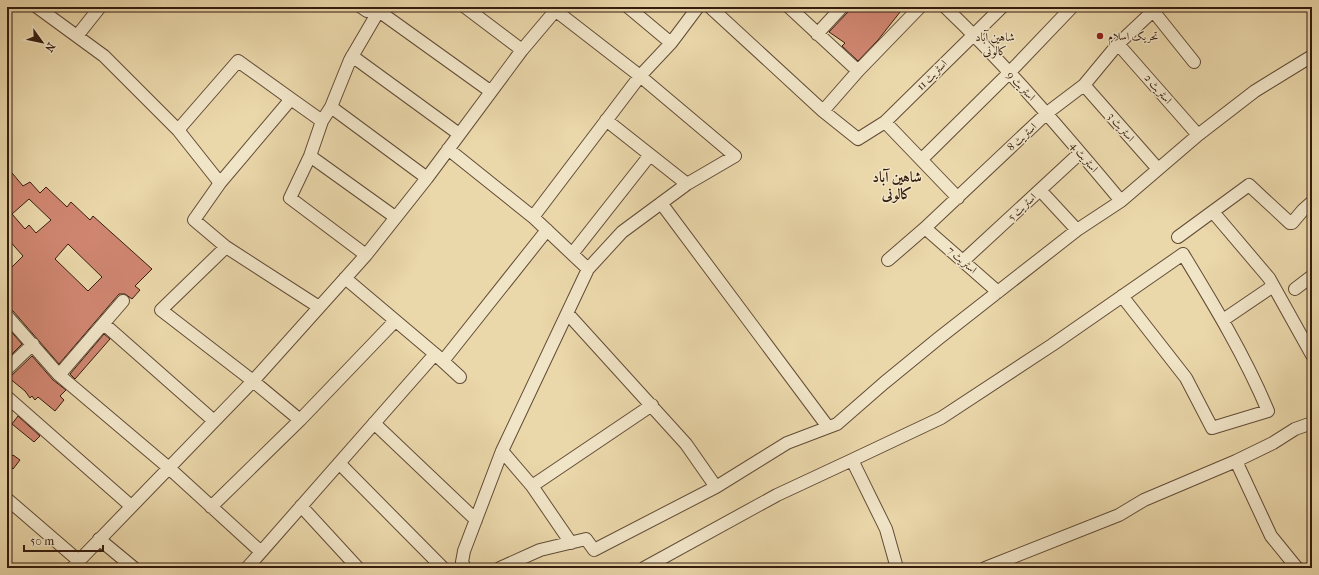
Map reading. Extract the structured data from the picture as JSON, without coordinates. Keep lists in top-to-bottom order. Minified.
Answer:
{"streets":{"street":["اسٹریٹ 11","اسٹریٹ 9","اسٹریٹ 2","اسٹریٹ 3","اسٹریٹ 8","اسٹریٹ 4","اسٹریٹ 5","اسٹریٹ 7"]},"crossings":[["اسٹریٹ 11","اسٹریٹ 9"],["اسٹریٹ 9","اسٹریٹ 8"],["اسٹریٹ 9","اسٹریٹ 4"],["اسٹریٹ 2","اسٹریٹ 8"],["اسٹریٹ 3","اسٹریٹ 8"],["اسٹریٹ 8","اسٹریٹ 4"],["اسٹریٹ 8","اسٹریٹ 7"],["اسٹریٹ 4","اسٹریٹ 5"],["اسٹریٹ 5","اسٹریٹ 7"]],"districts":["شاہین آباد کالونی","شاہین آباد کالونی"],"places":["تحریک اسلام"],"scale_bar":"50 m","north":"bottom right"}
